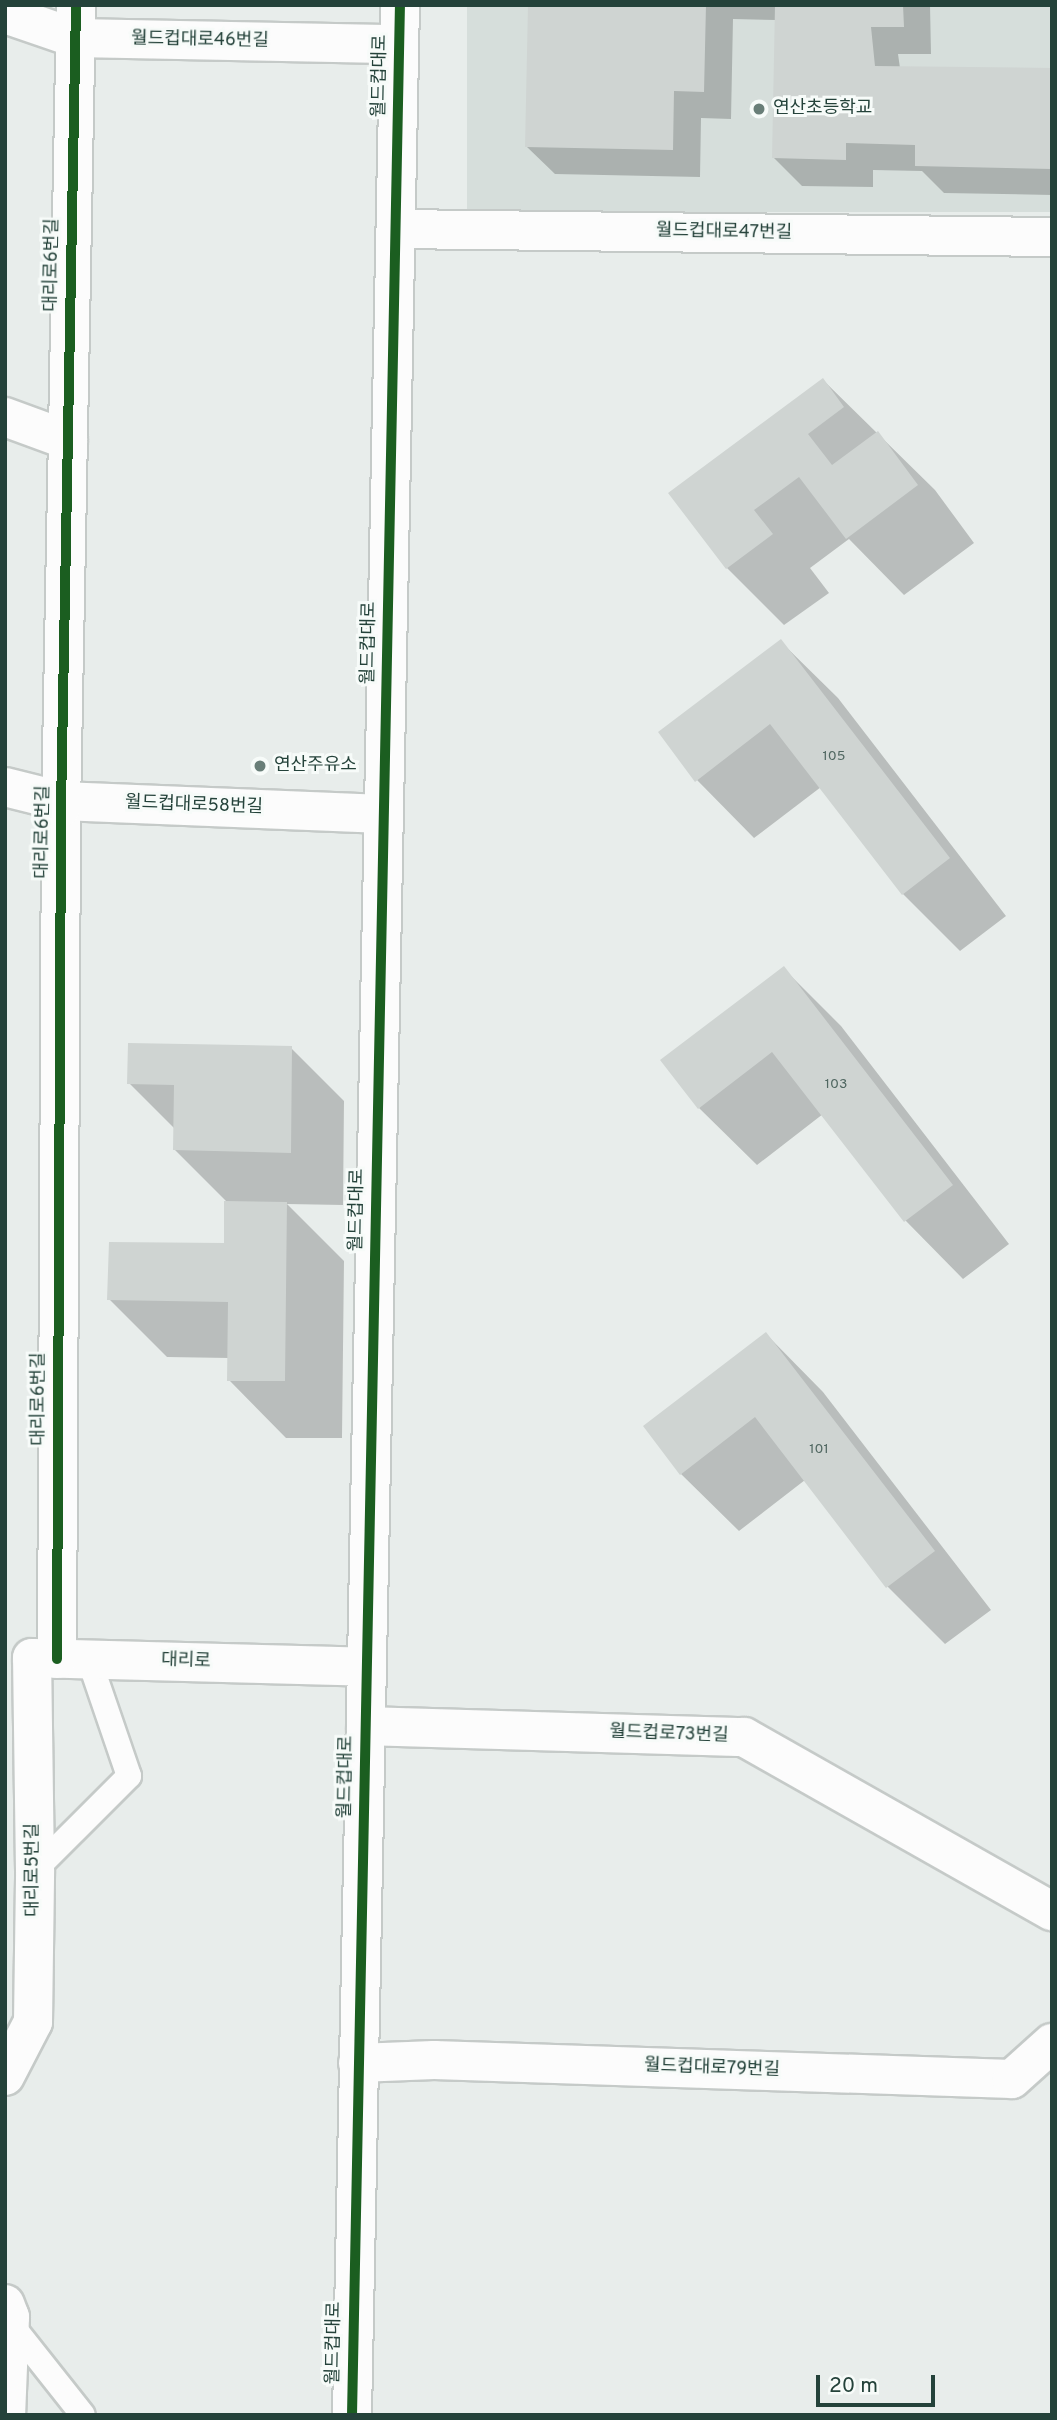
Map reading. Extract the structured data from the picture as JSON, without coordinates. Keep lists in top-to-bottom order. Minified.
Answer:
{"streets":{"street":["월드컵대로46번길","월드컵대로","월드컵대로47번길","대리로6번길","월드컵대로58번길","대리로","월드컵로73번길","대리로5번길","월드컵대로79번길"]},"crossings":[["월드컵대로46번길","월드컵대로"],["월드컵대로46번길","대리로6번길"],["월드컵대로","월드컵대로47번길"],["월드컵대로","월드컵대로58번길"],["월드컵대로","대리로"],["월드컵대로","월드컵로73번길"],["월드컵대로","월드컵대로79번길"],["대리로6번길","월드컵대로58번길"],["대리로6번길","대리로"],["대리로6번길","대리로5번길"],["대리로","대리로5번길"]],"places":["연산초등학교","연산주유소"],"house_numbers":["105","103","101"],"scale_bar":"20 m"}
